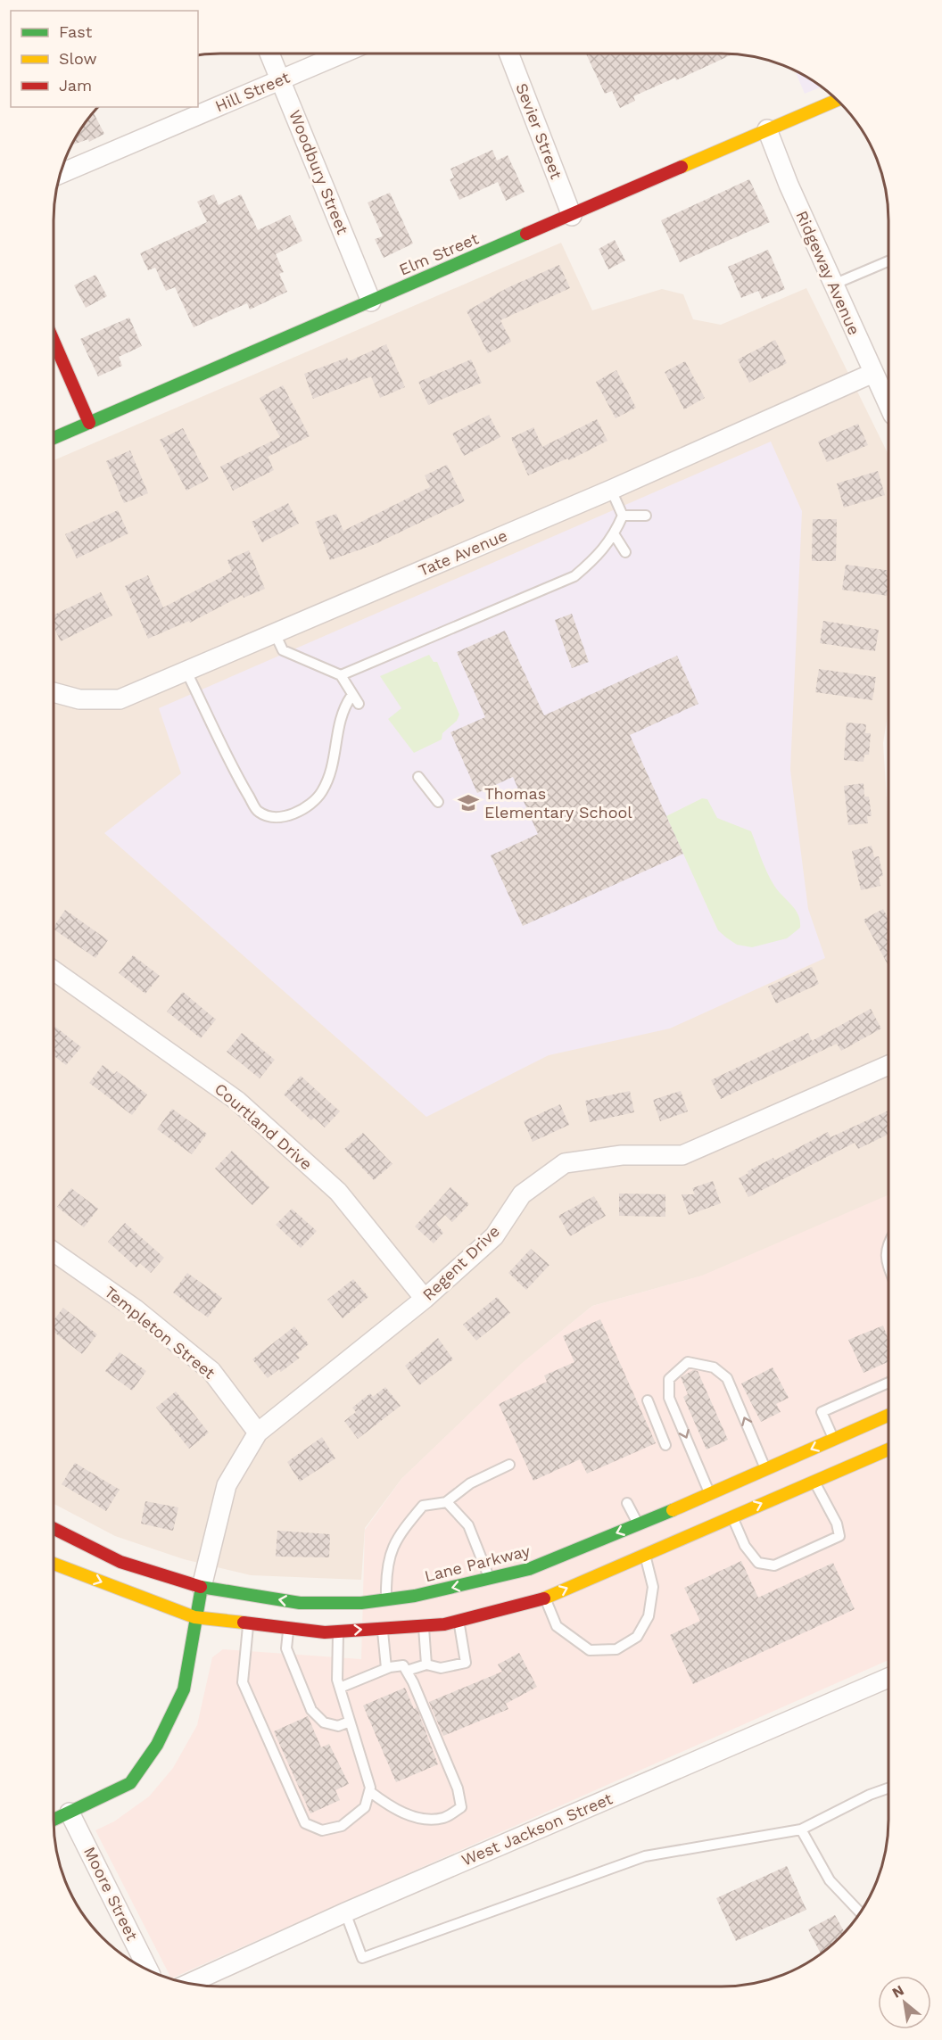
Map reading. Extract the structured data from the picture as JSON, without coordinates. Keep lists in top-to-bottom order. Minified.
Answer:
{"streets":{"main road":["Elm Street","Lane Parkway"],"street":["Hill Street","Sevier Street","Woodbury Street","Ridgeway Avenue","Tate Avenue","Courtland Drive","Regent Drive","Templeton Street","West Jackson Street","Moore Street"]},"crossings":[["Hill Street","Woodbury Street"],["Sevier Street","Elm Street"],["Woodbury Street","Elm Street"],["Elm Street","Ridgeway Avenue"],["Ridgeway Avenue","Tate Avenue"],["Courtland Drive","Regent Drive"],["Regent Drive","Templeton Street"],["Regent Drive","Lane Parkway"]],"places":{"school or university":["Thomas Elementary School"]},"legend":["Fast","Slow","Jam"],"north":"top left"}
